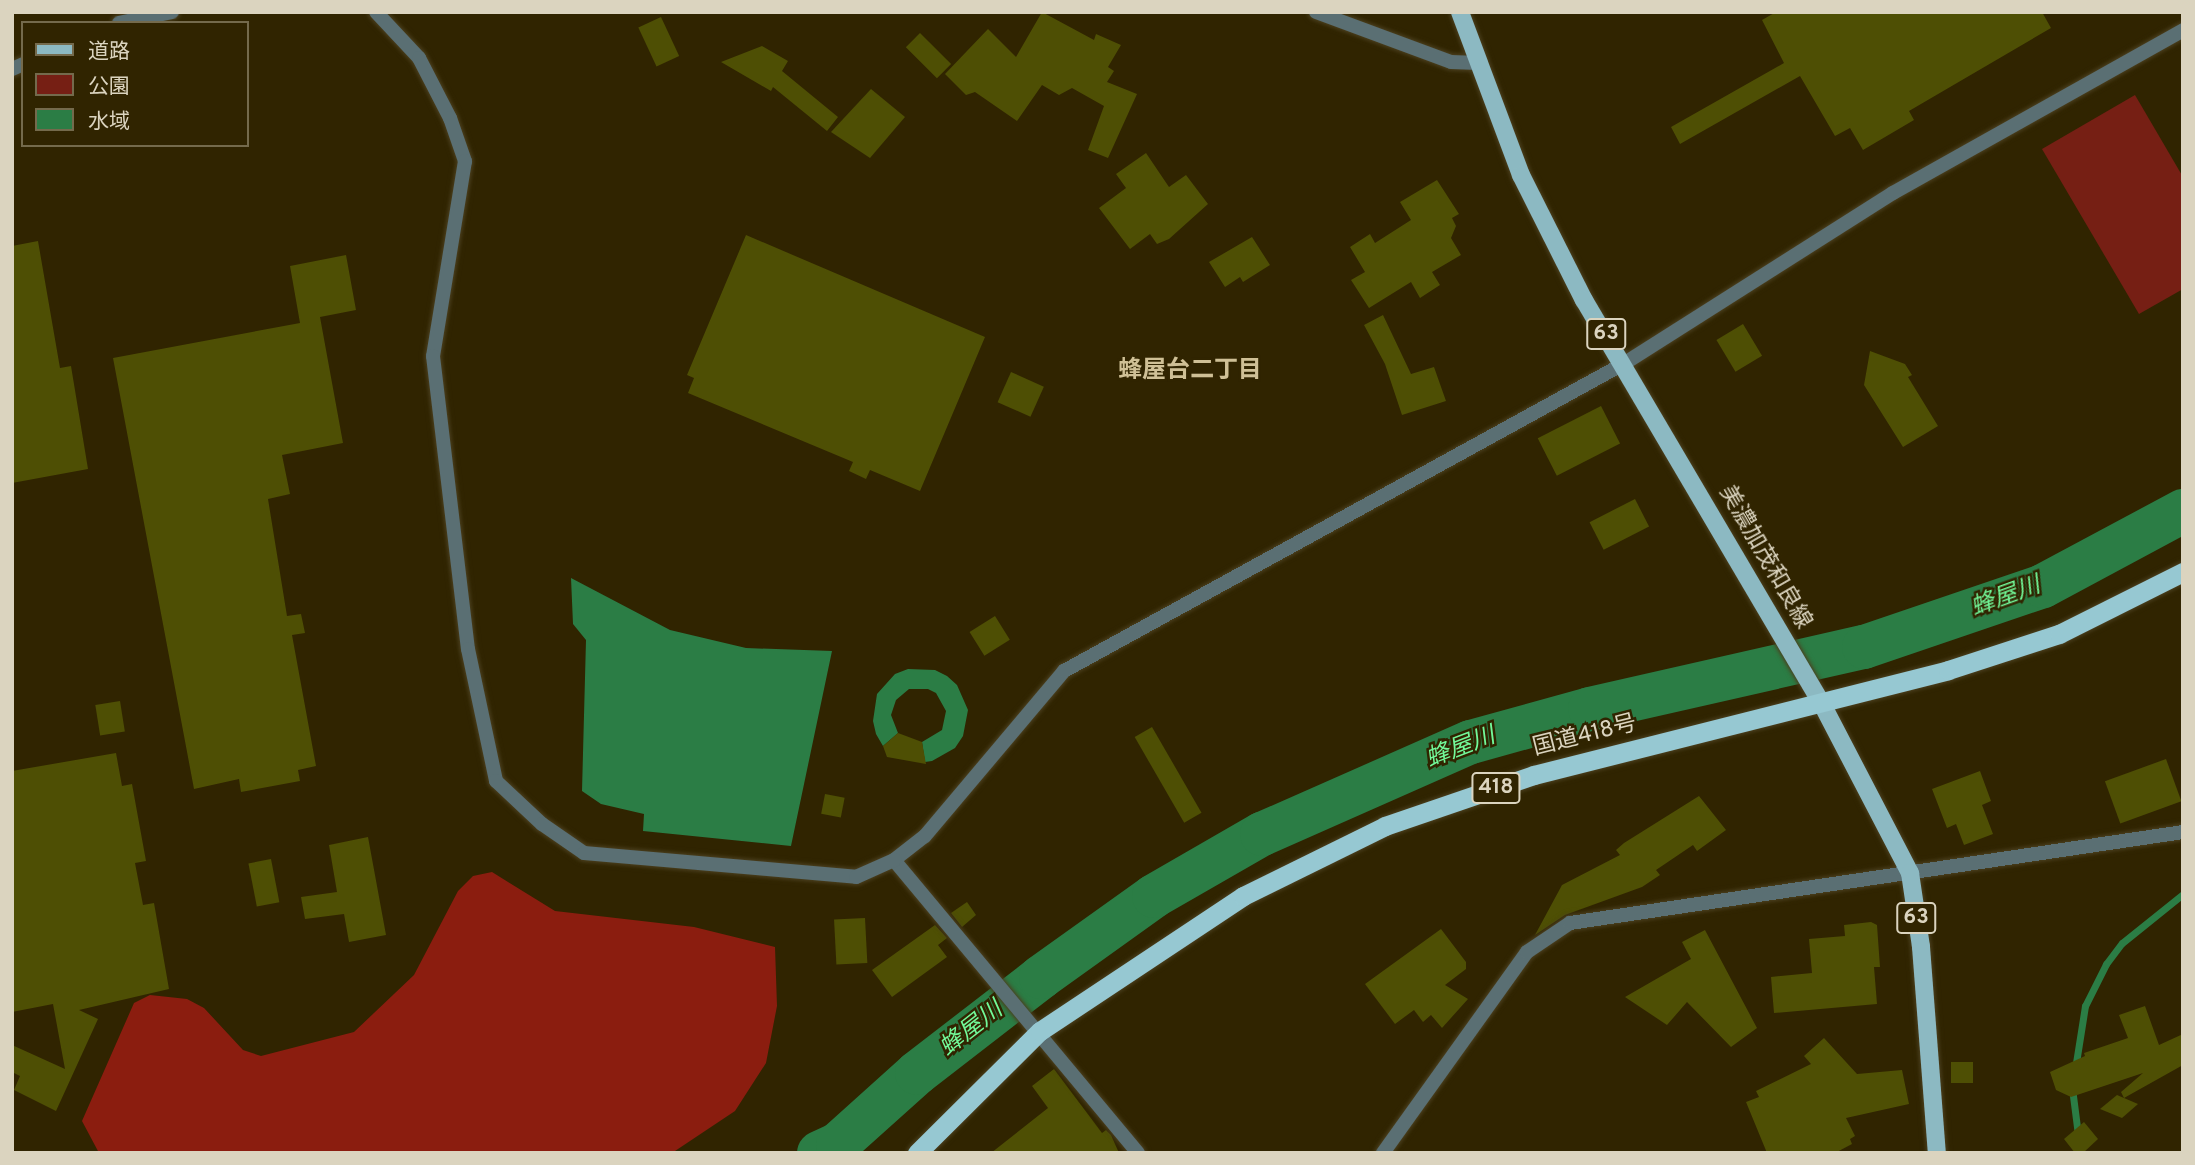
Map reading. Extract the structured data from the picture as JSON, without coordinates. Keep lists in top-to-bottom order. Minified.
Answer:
{"streets":{"highway":["国道418号","418"],"main road":["63","美濃加茂和良線"]},"crossings":[["美濃加茂和良線","国道418号"]],"districts":["蜂屋台二丁目"],"water":["蜂屋川"],"legend":["道路","公園","水域"]}
